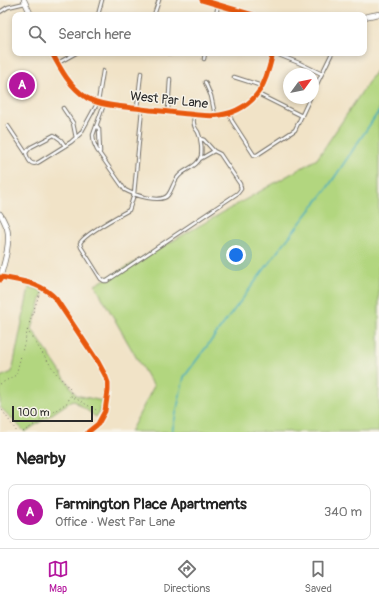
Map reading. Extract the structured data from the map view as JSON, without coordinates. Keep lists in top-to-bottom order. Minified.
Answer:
{"streets":{"street":["West Par Lane"]},"scale_bar":"100 m","north":"top right","page":{"search":"Search here","pins":"A","scale":"100 m","heading":"Nearby","list":[{"mark":"A","name":"Farmington Place Apartments","note":"Office · West Par Lane","value":"340 m"}],"nav":["Map","Directions","Saved"]}}
